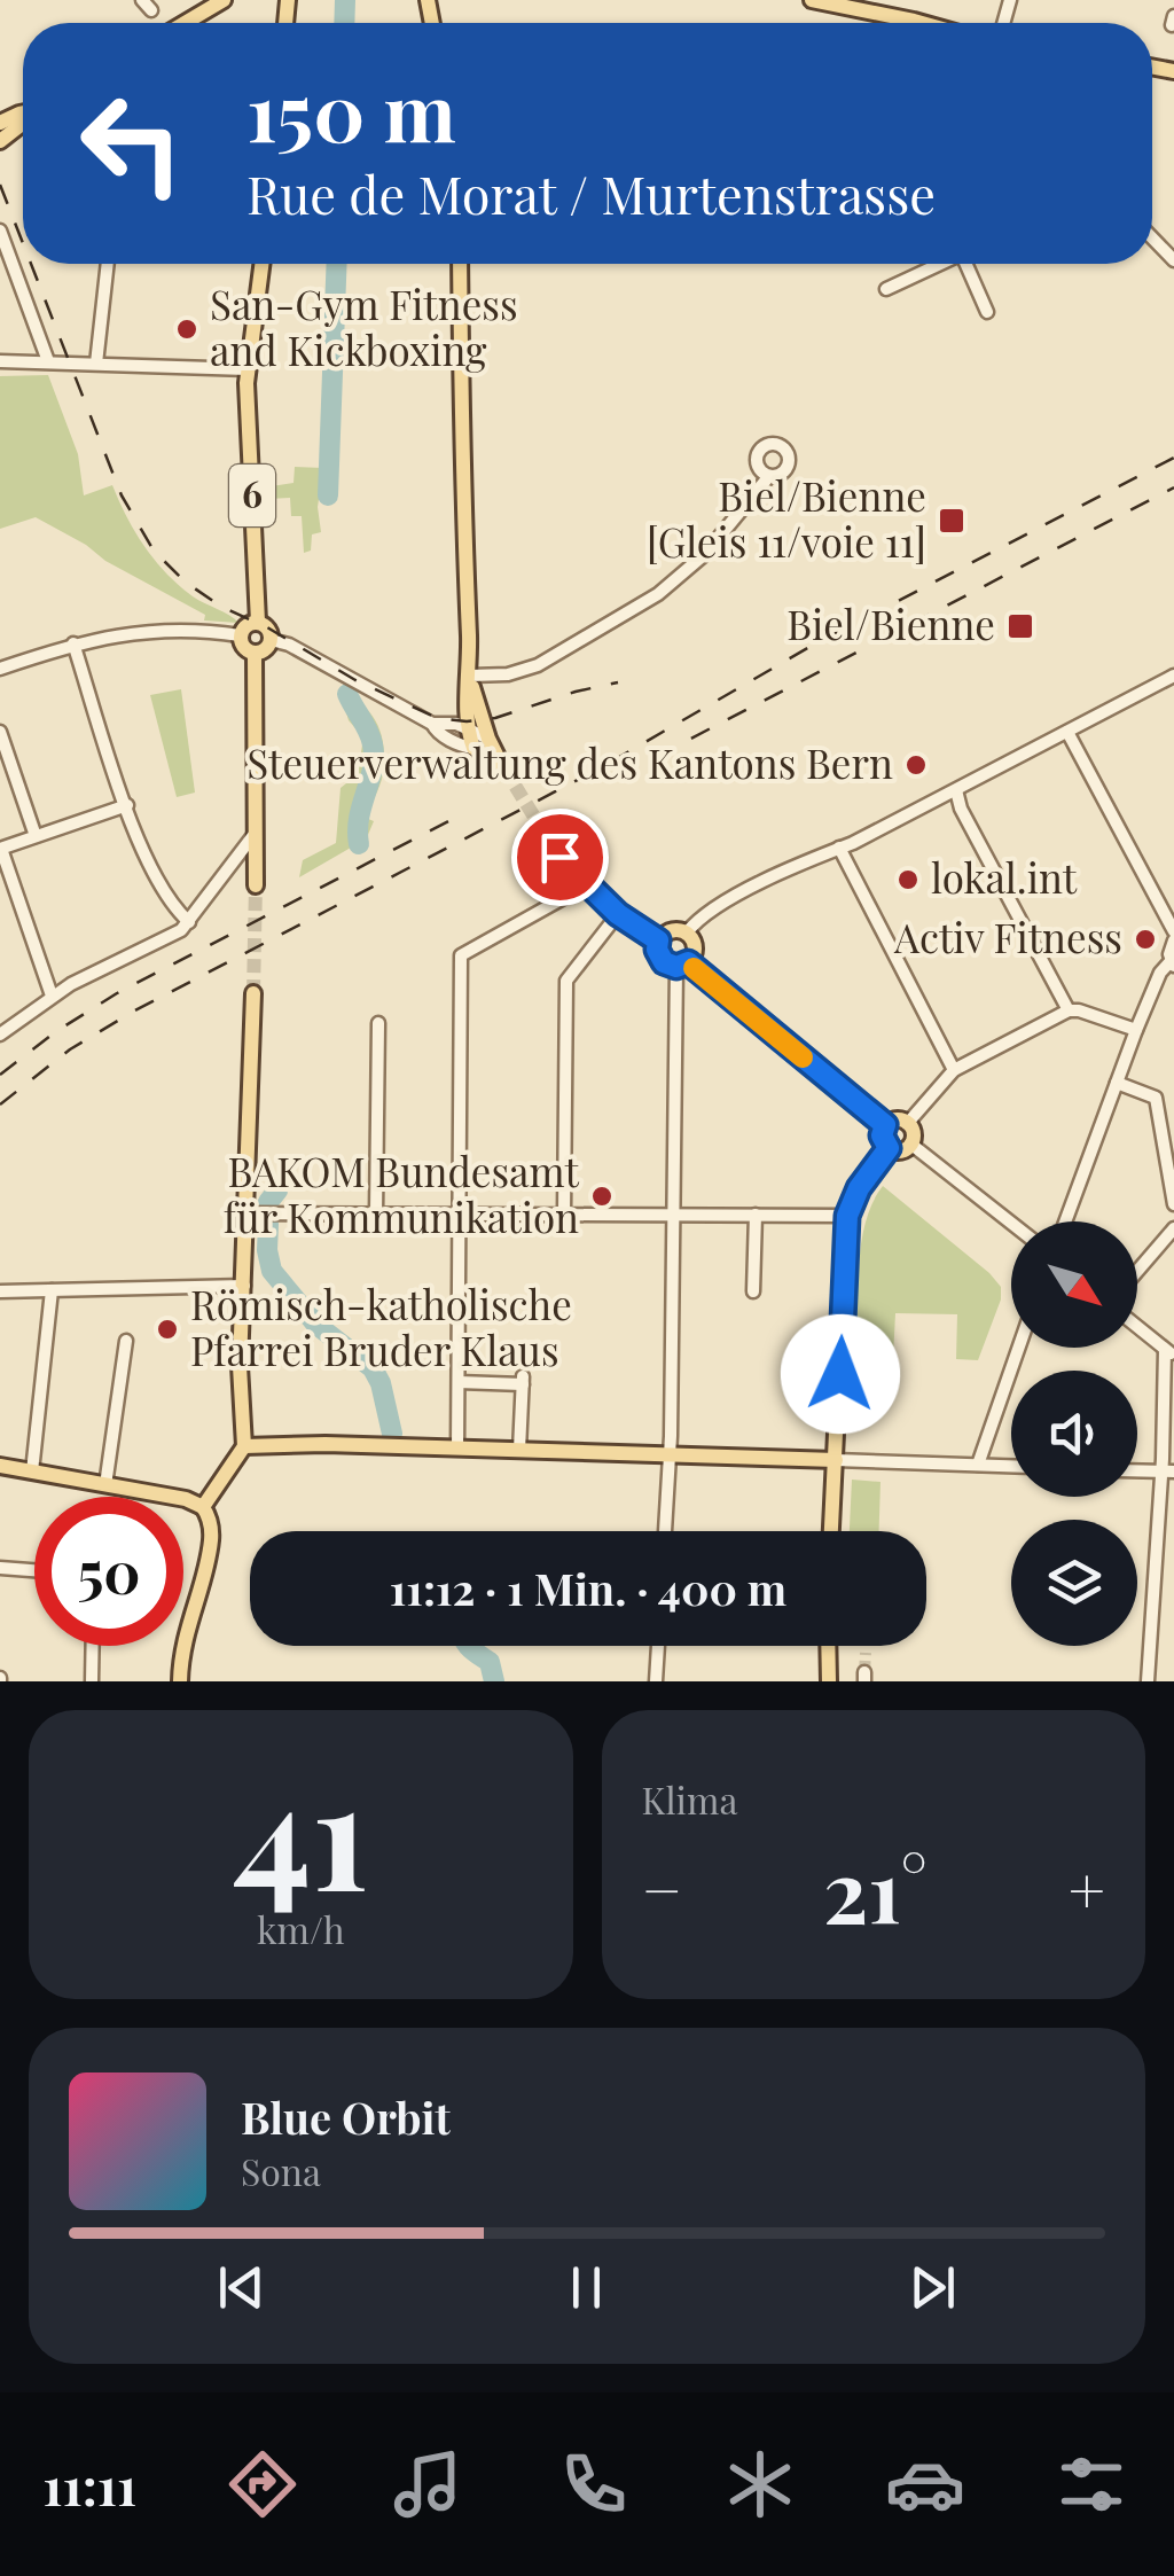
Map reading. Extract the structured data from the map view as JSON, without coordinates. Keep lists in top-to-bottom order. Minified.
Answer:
{"streets":{"main road":["6"]},"places":{"other":["San-Gym Fitness and Kickboxing","Steuerverwaltung des Kantons Bern","lokal.int","Activ Fitness","BAKOM Bundesamt für Kommunikation","Römisch-katholische Pfarrei Bruder Klaus"],"transit":["Biel/Bienne [Gleis 11/voie 11]","Biel/Bienne"]},"north":"bottom right","page":{"turn":["150 m","Rue de Morat / Murtenstrasse"],"limit":"50","trip":"11:12 · 1 Min. · 400 m","tile":[["41","km/h"],"Klima"],"heat":["−","21°","+"],"song":["Blue Orbit","Sona"],"tabs":"11:11"}}
